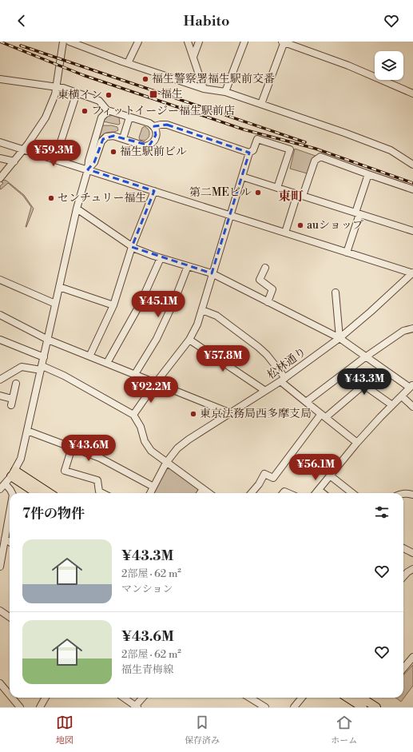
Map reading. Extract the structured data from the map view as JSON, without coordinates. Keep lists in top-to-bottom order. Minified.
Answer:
{"streets":{"street":["松林通り"]},"districts":["東町"],"places":{"other":["福生警察署福生駅前交番","東横イン","フィットイージー福生駅前店","福生駅前ビル","第二MEビル","センチュリー福生","auショップ","東京法務局西多摩支局"],"transit":["福生"]},"page":{"header":"Habito","price":["¥59.3M","¥45.1M","¥57.8M","¥43.3M","¥92.2M","¥43.6M","¥56.1M"],"heading":"7件の物件","list":[{"name":"¥43.3M","note":"2部屋 · 62 m² · マンション"},{"name":"¥43.6M","note":"2部屋 · 62 m² · 福生青梅線"}],"tabs":["地図","保存済み","ホーム"]}}
